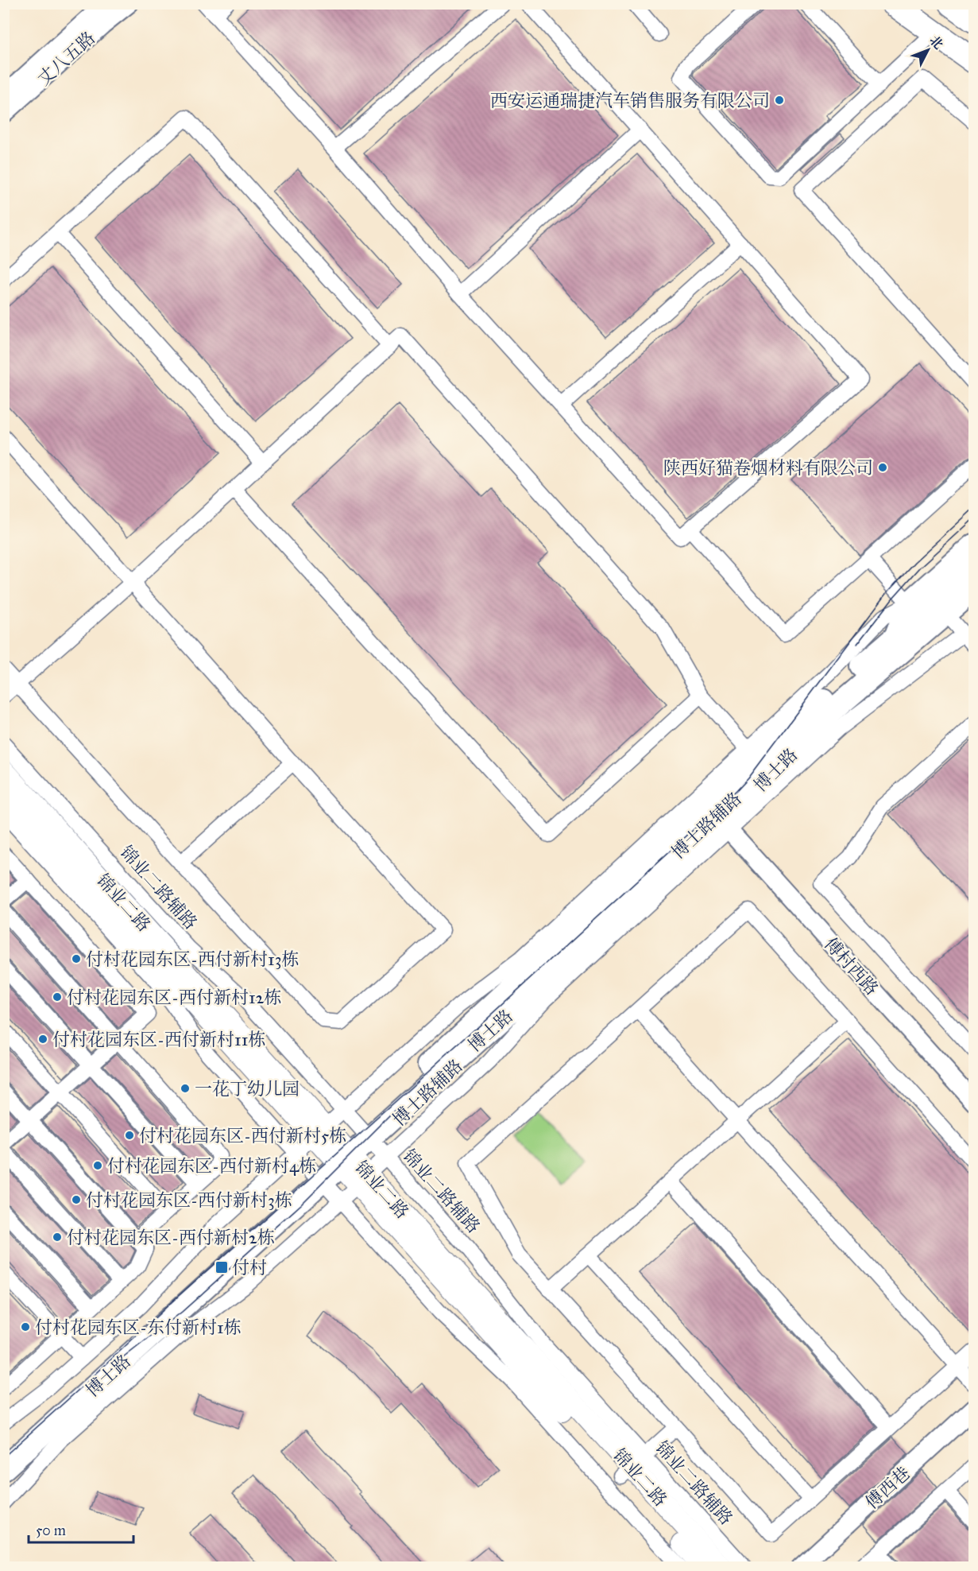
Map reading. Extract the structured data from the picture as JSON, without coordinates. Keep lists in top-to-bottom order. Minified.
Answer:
{"streets":{"main road":["博士路","锦业二路"],"street":["丈八五路","博士路辅路","锦业二路辅路","傅村西路","傅西巷"]},"crossings":[["博士路","博士路辅路"],["博士路","锦业二路辅路"],["博士路","锦业二路"],["博士路辅路","锦业二路辅路"],["博士路辅路","锦业二路"],["博士路辅路","傅村西路"],["锦业二路辅路","锦业二路"]],"places":{"other":["西安运通瑞捷汽车销售服务有限公司","陕西好猫卷烟材料有限公司","付村花园东区-西付新村13栋","付村花园东区-西付新村12栋","付村花园东区-西付新村11栋","一花丁幼儿园","付村花园东区-西付新村5栋","付村花园东区-西付新村4栋","付村花园东区-西付新村3栋","付村花园东区-西付新村2栋","付村花园东区-东付新村1栋"],"transit":["付村"]},"scale_bar":"50 m","north":"top right"}
